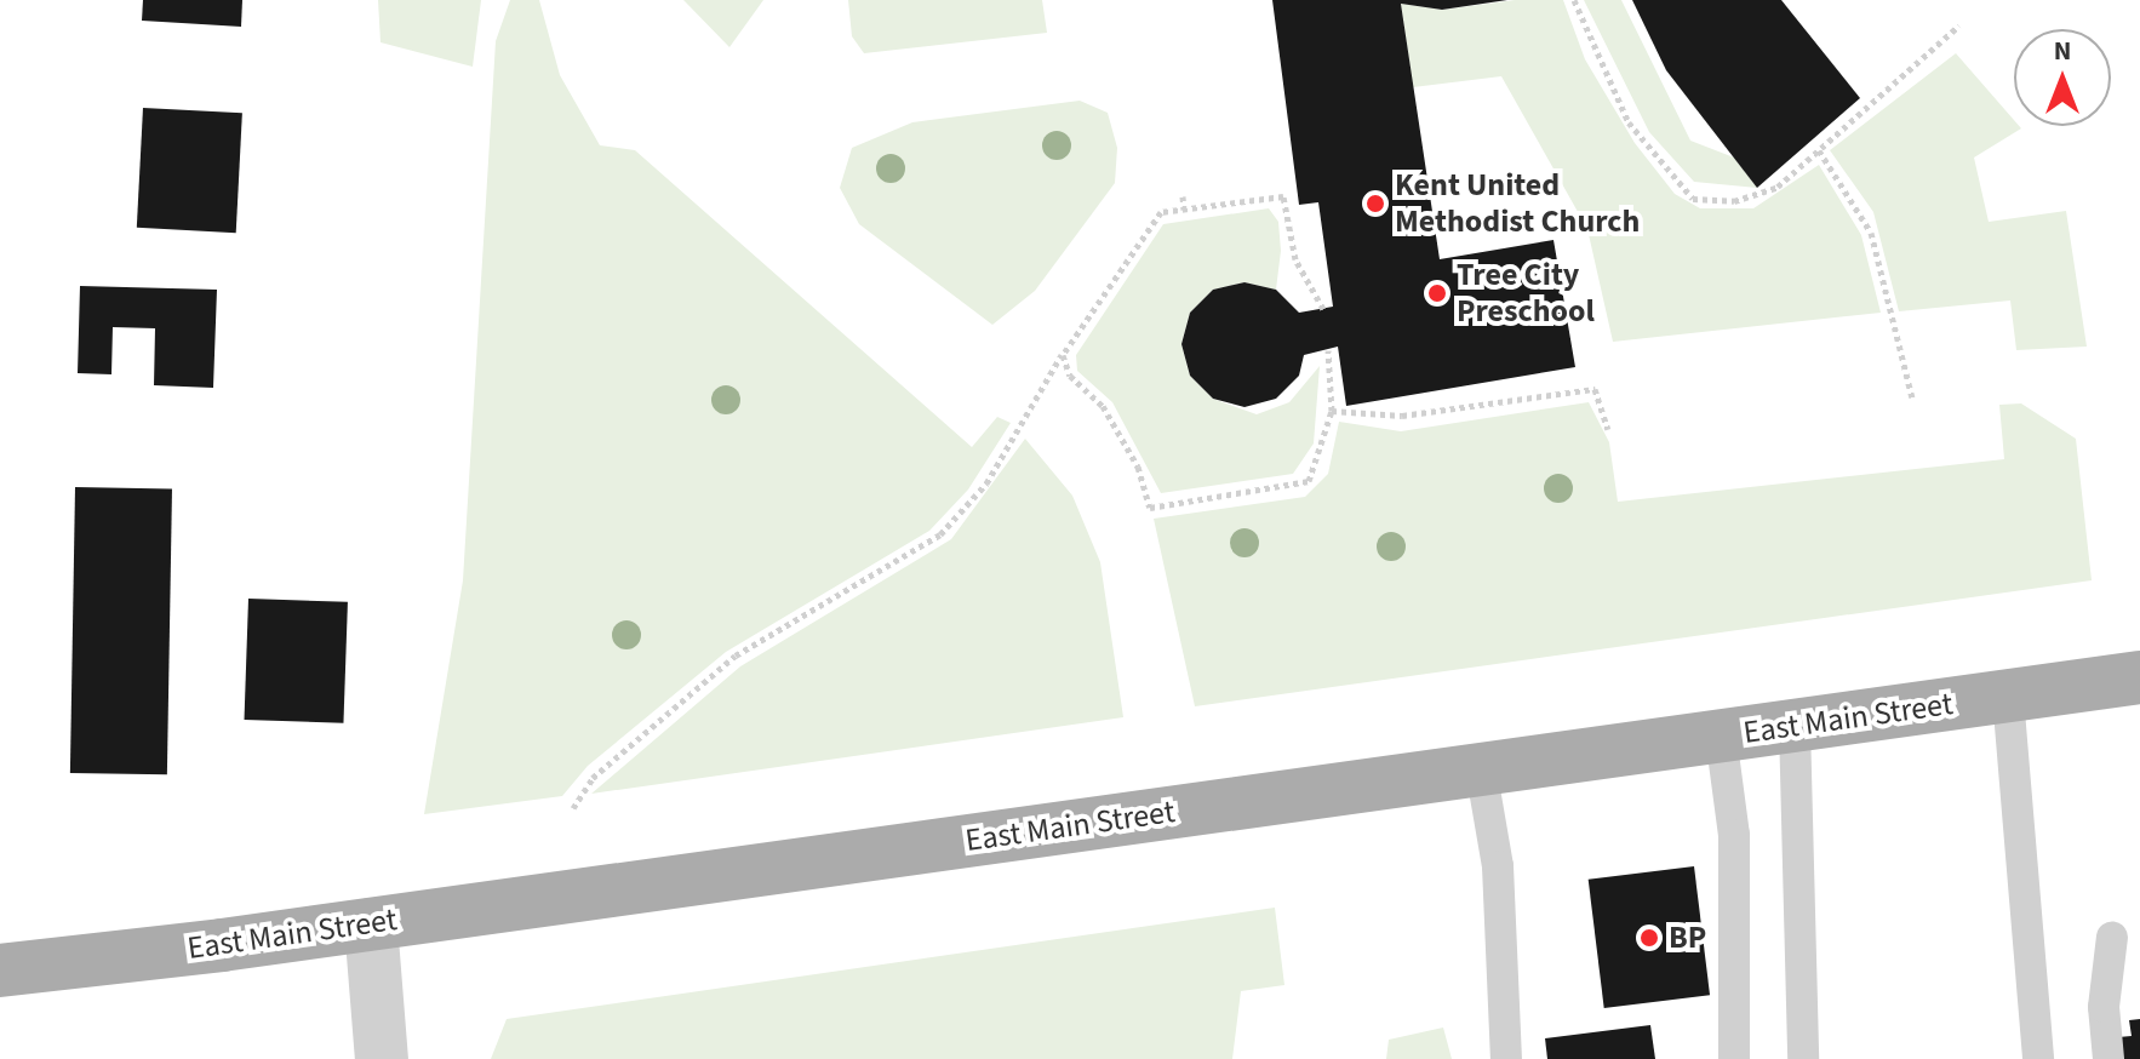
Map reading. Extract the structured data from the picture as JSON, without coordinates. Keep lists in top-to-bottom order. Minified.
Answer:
{"streets":{"main road":["East Main Street"]},"places":["Kent United Methodist Church","Tree City Preschool","BP"],"north":"top"}
